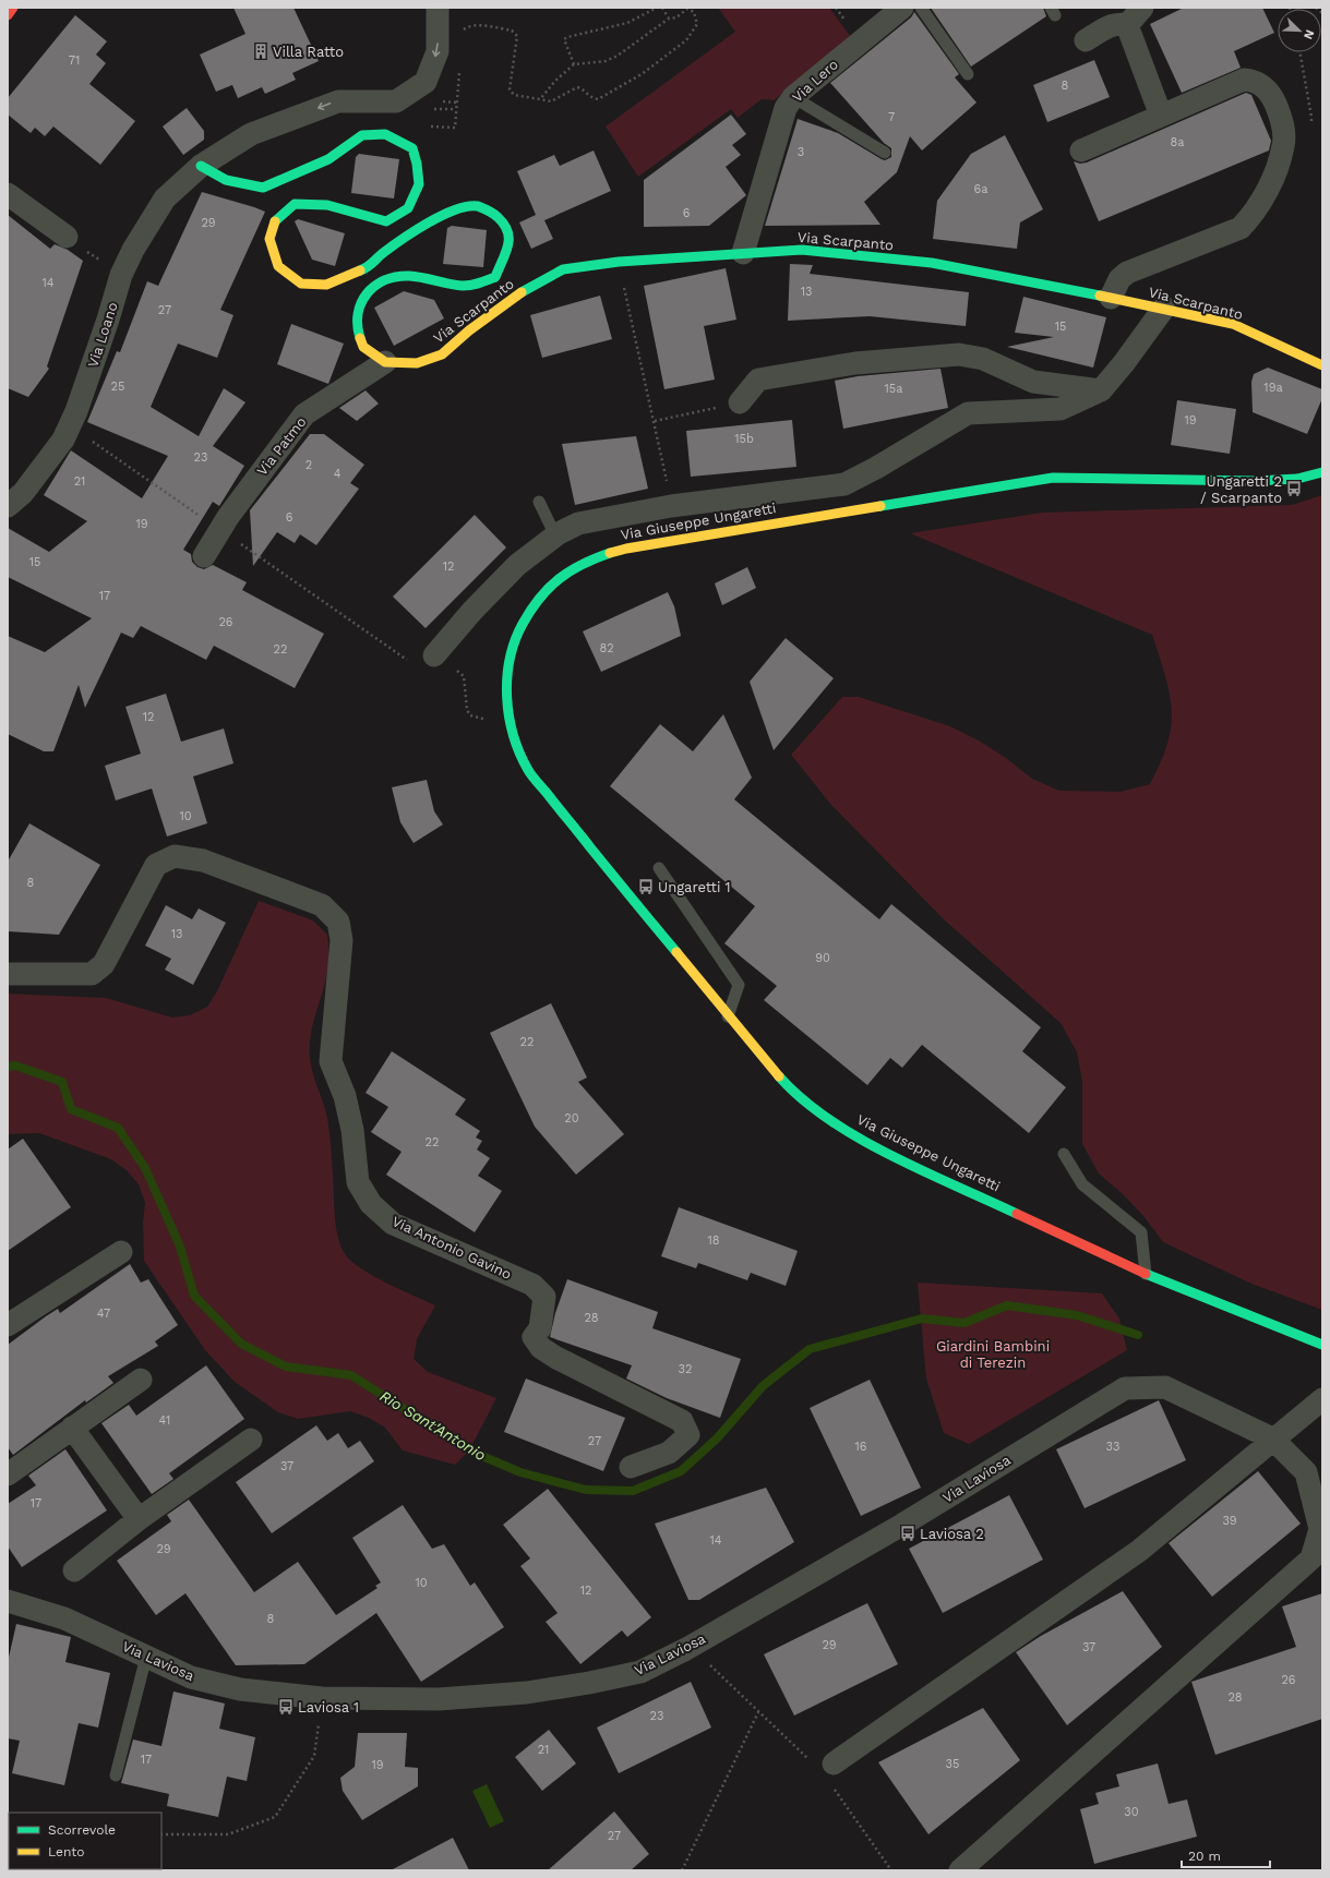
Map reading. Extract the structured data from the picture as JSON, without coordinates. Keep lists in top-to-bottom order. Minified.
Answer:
{"streets":{"street":["Via Lero","Via Scarpanto","Via Loano","Via Patmo","Via Giuseppe Ungaretti","Via Antonio Gavino","Via Laviosa"]},"crossings":[["Via Lero","Via Scarpanto"],["Via Scarpanto","Via Loano"],["Via Scarpanto","Via Patmo"]],"one_way":["Via Loano"],"water":["Rio Sant'Antonio"],"parks":["Giardini Bambini di Terezin"],"places":{"building":["Villa Ratto"],"bus stop":["Ungaretti 2 / Scarpanto","Ungaretti 1","Laviosa 2","Laviosa 1"]},"house_numbers":["71","8","7","8a","3","6a","6","29","14","13","27","15","25","19a","15a","19","15b","23","2","4","21","6","19","15","12","17","26","82","22","12","10","8","13","90","22","20","22","18","47","28","32","41","27","16","33","37","17","39","14","29","10","12","8","29","37","26","28","23","21","17","35","19","30","27"],"legend":["Scorrevole","Lento"],"scale_bar":"20 m","north":"bottom right"}
